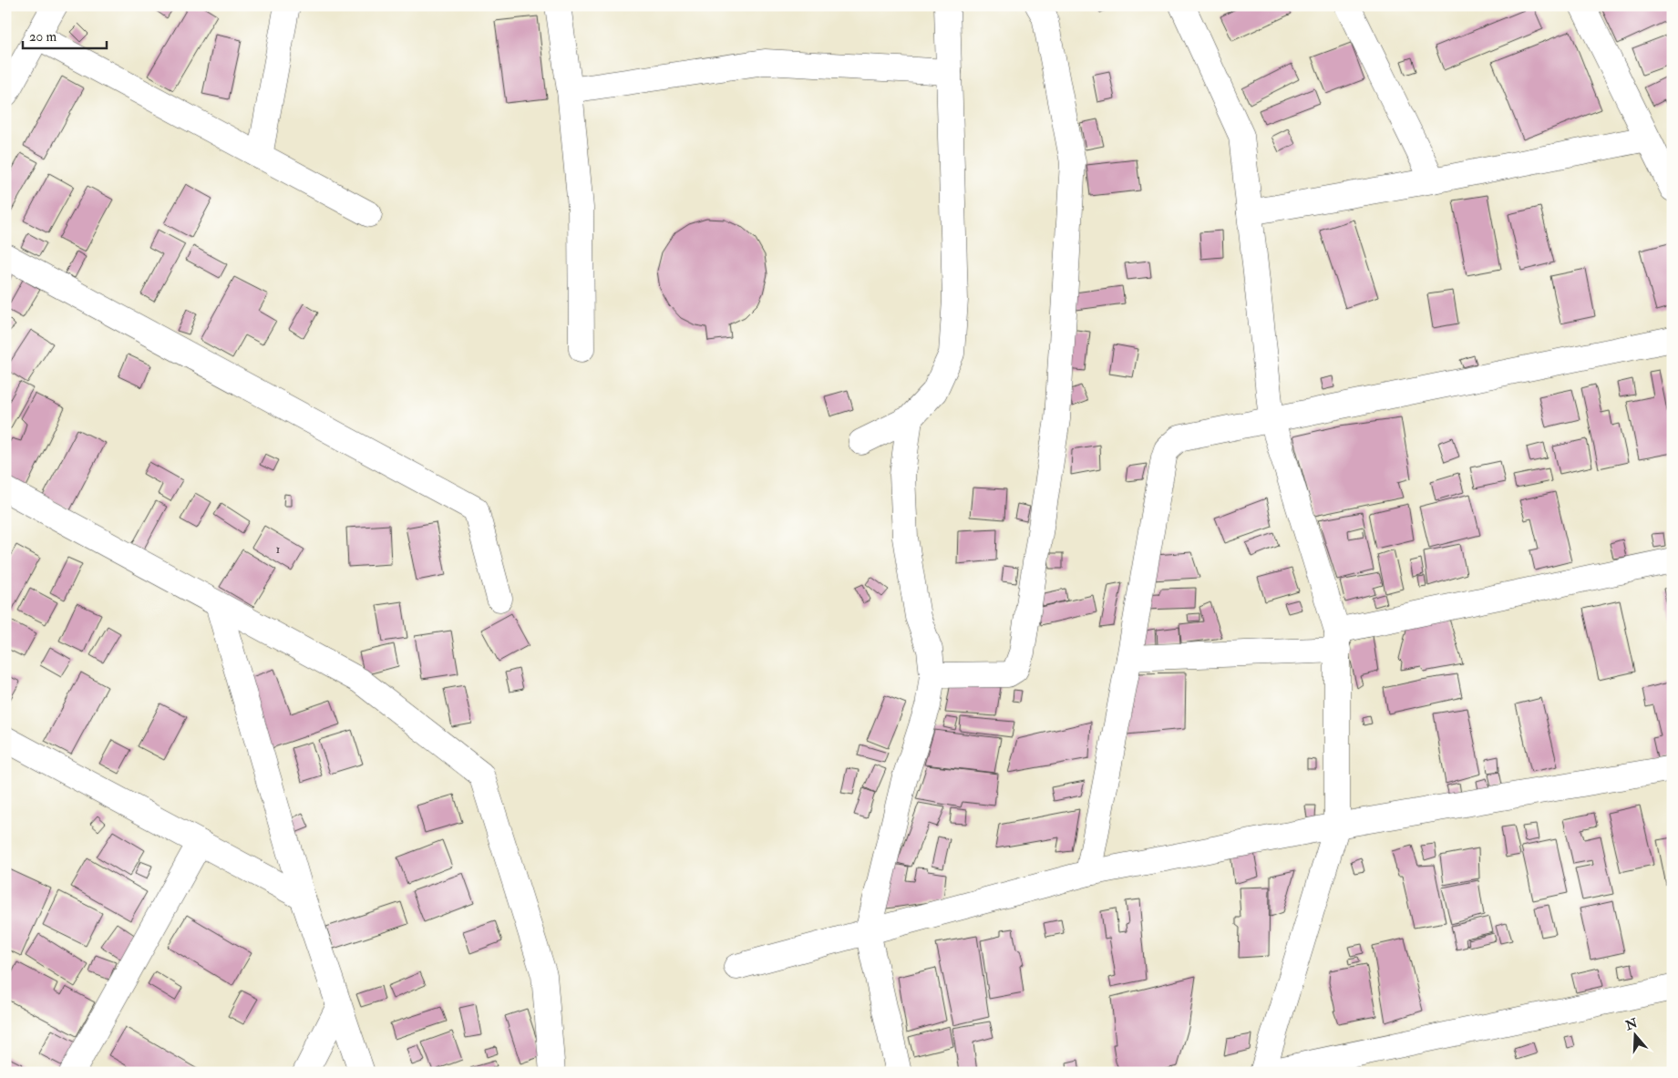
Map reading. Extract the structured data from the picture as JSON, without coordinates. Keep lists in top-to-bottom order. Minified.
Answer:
{"house_numbers":["1"],"scale_bar":"20 m","north":"top"}
